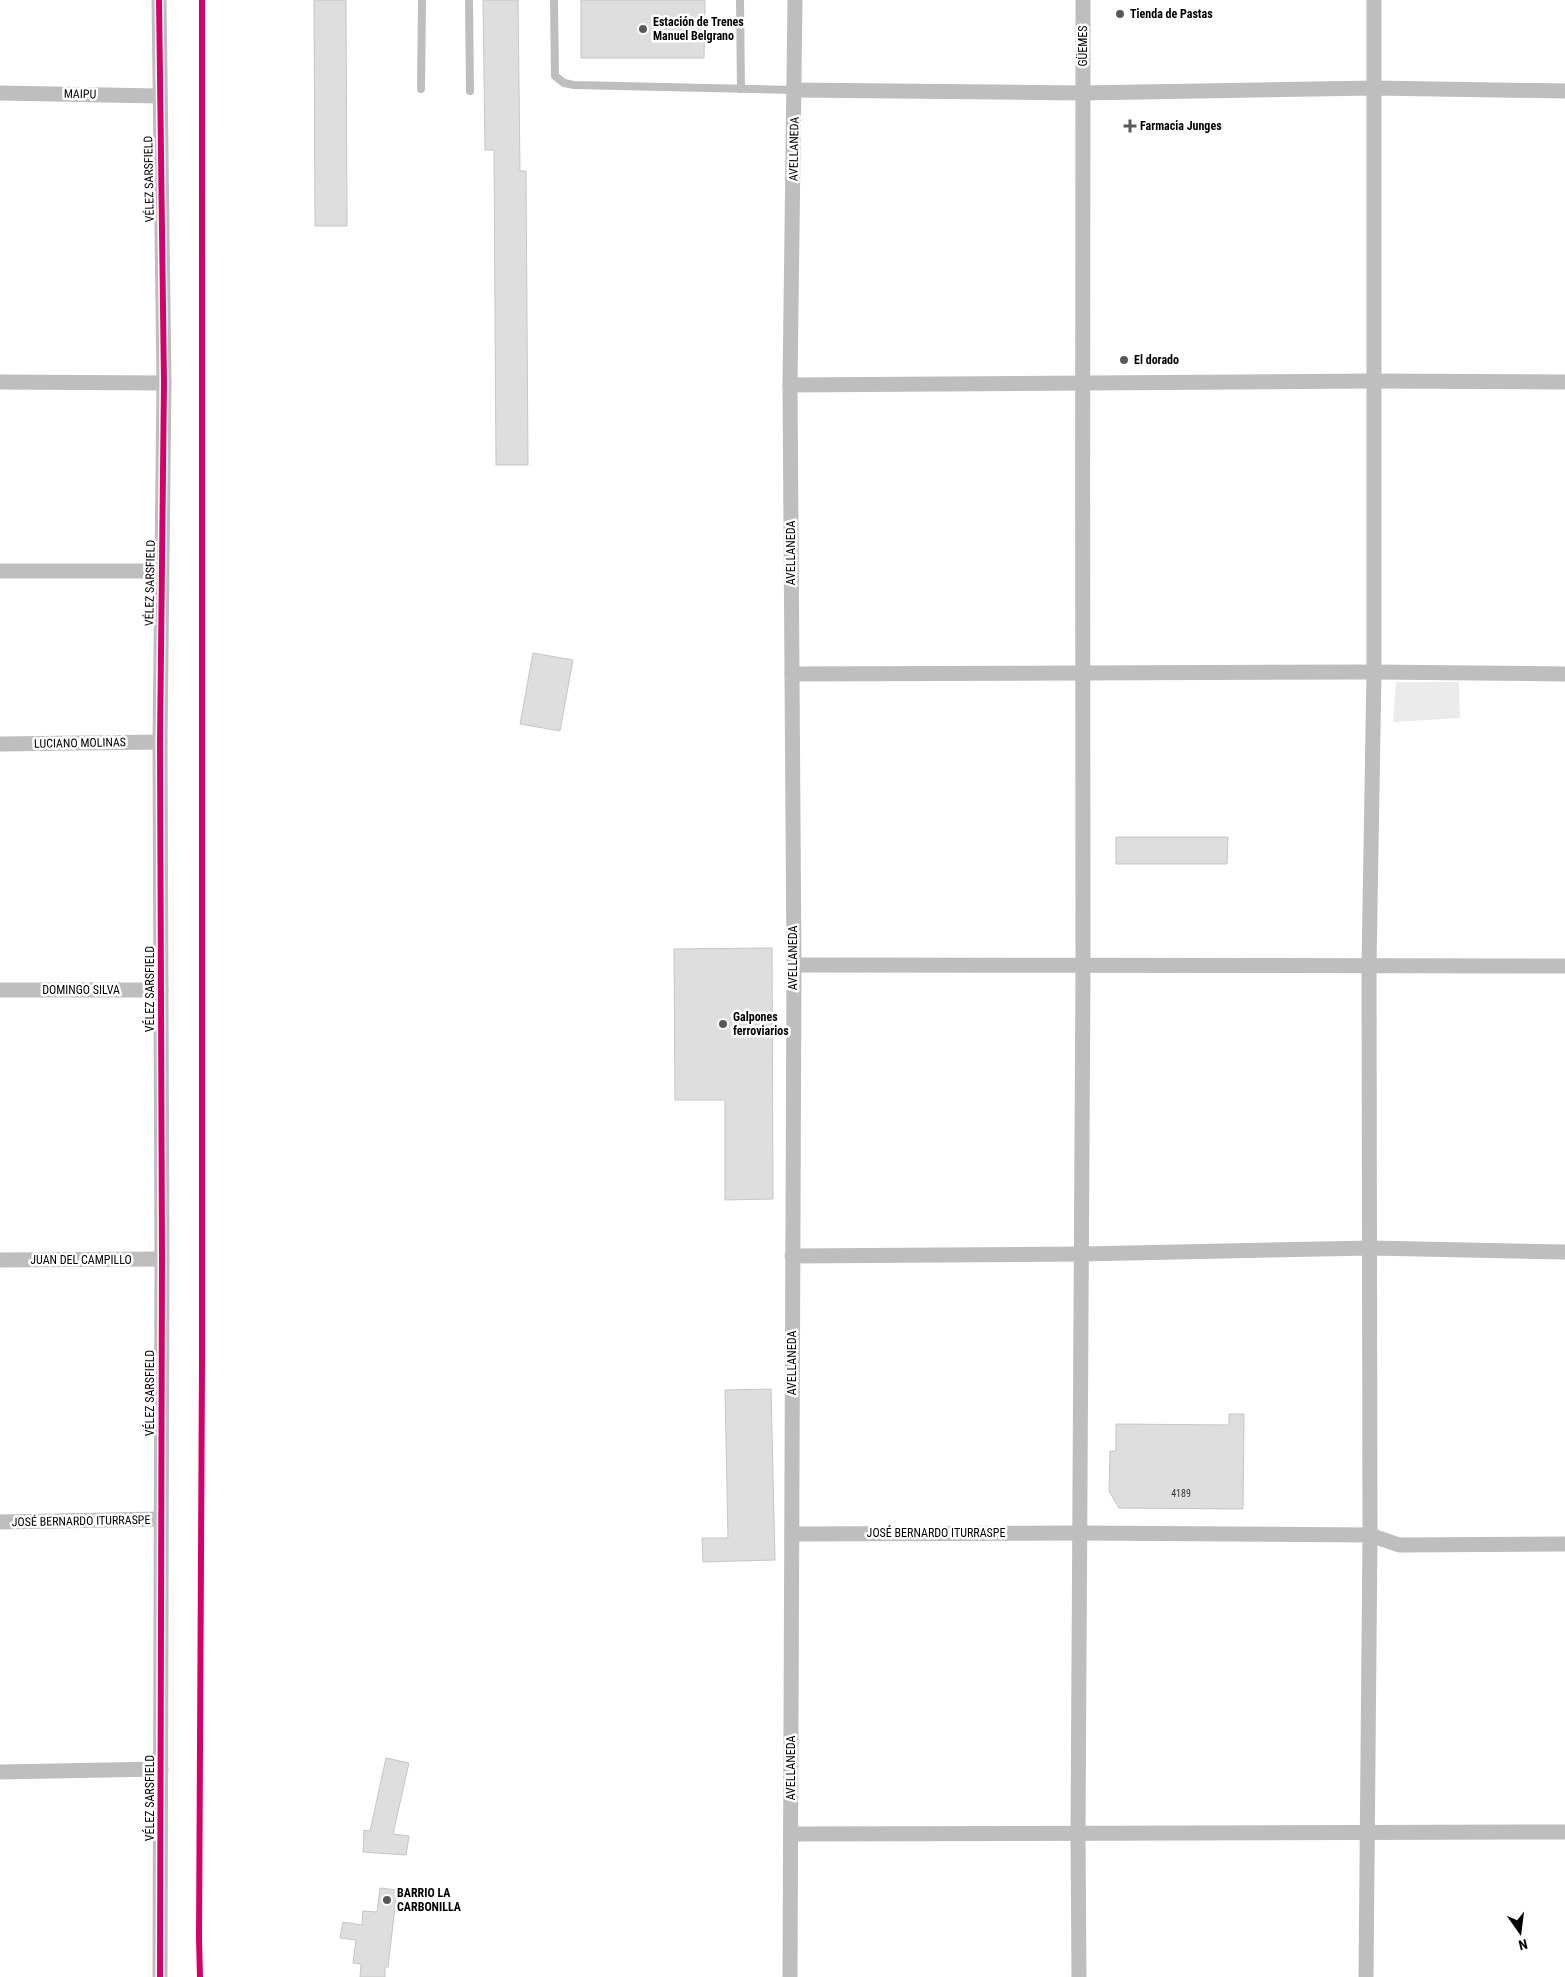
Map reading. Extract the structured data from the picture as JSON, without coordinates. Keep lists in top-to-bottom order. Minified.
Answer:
{"streets":{"street":["GÜEMES","MAIPU","AVELLANEDA","VÉLEZ SARSFIELD","LUCIANO MOLINAS","DOMINGO SILVA","JUAN DEL CAMPILLO","JOSÉ BERNARDO ITURRASPE"]},"crossings":[["GÜEMES","JOSÉ BERNARDO ITURRASPE"],["MAIPU","VÉLEZ SARSFIELD"],["AVELLANEDA","JOSÉ BERNARDO ITURRASPE"],["VÉLEZ SARSFIELD","LUCIANO MOLINAS"],["VÉLEZ SARSFIELD","DOMINGO SILVA"],["VÉLEZ SARSFIELD","JUAN DEL CAMPILLO"],["VÉLEZ SARSFIELD","JOSÉ BERNARDO ITURRASPE"]],"places":{"other":["Tienda de Pastas","Estación de Trenes Manuel Belgrano","El dorado","Galpones ferroviarios","BARRIO LA CARBONILLA"],"health":["Farmacia Junges"]},"house_numbers":["4189"],"north":"bottom"}
